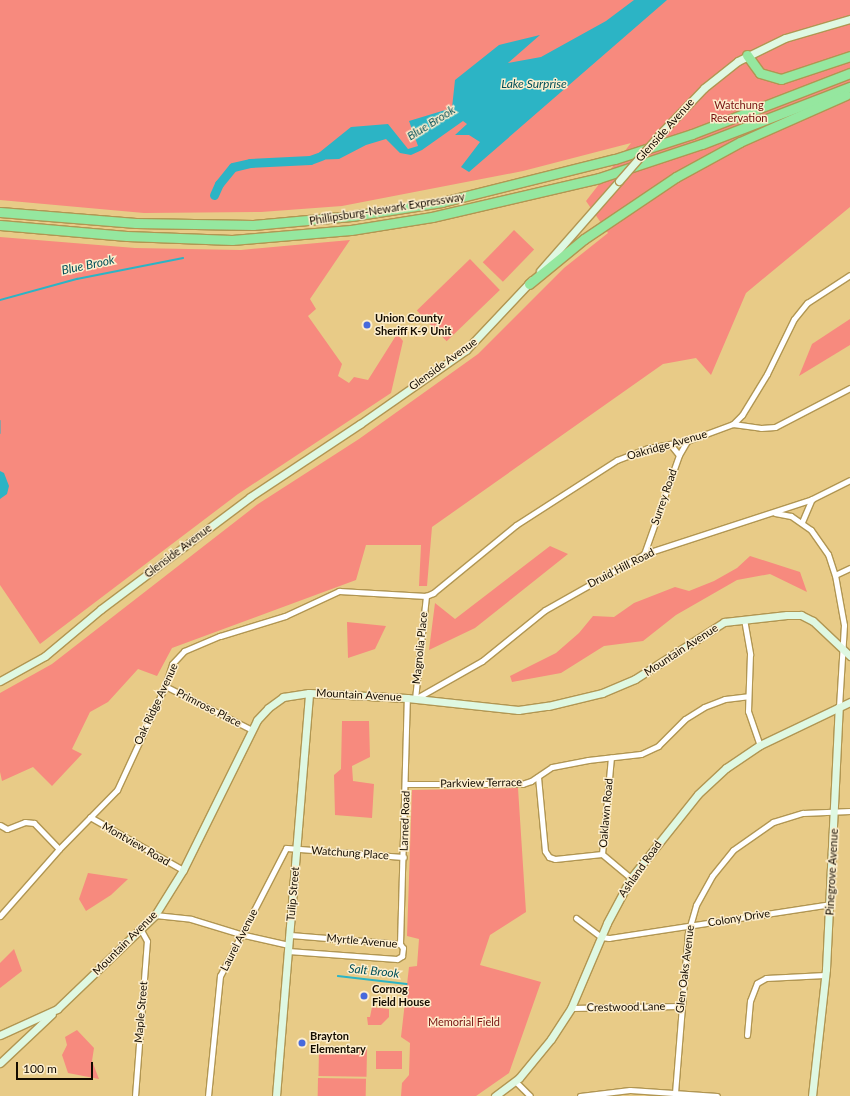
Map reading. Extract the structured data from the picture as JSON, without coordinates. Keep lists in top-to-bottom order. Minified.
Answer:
{"streets":{"highway":["Phillipsburg-Newark Expressway"],"main road":["Glenside Avenue","Mountain Avenue","Ashland Road","Pinegrove Avenue","Tulip Street"],"street":["Oakridge Avenue","Surrey Road","Druid Hill Road","Magnolia Place","Oak Ridge Avenue","Primrose Place","Parkview Terrace","Oaklawn Road","Larned Road","Montview Road","Watchung Place","Colony Drive","Laurel Avenue","Myrtle Avenue","Glen Oaks Avenue","Crestwood Lane","Maple Street"]},"crossings":[["Oakridge Avenue","Surrey Road"],["Oakridge Avenue","Magnolia Place"],["Oakridge Avenue","Oak Ridge Avenue"],["Surrey Road","Druid Hill Road"],["Druid Hill Road","Magnolia Place"],["Druid Hill Road","Mountain Avenue"],["Magnolia Place","Mountain Avenue"],["Magnolia Place","Oak Ridge Avenue"],["Mountain Avenue","Primrose Place"],["Mountain Avenue","Larned Road"],["Mountain Avenue","Montview Road"],["Mountain Avenue","Pinegrove Avenue"],["Mountain Avenue","Tulip Street"],["Mountain Avenue","Myrtle Avenue"],["Mountain Avenue","Maple Street"],["Oak Ridge Avenue","Primrose Place"],["Oak Ridge Avenue","Montview Road"],["Parkview Terrace","Oaklawn Road"],["Parkview Terrace","Larned Road"],["Oaklawn Road","Ashland Road"],["Larned Road","Watchung Place"],["Larned Road","Myrtle Avenue"],["Watchung Place","Tulip Street"],["Watchung Place","Laurel Avenue"],["Ashland Road","Pinegrove Avenue"],["Ashland Road","Colony Drive"],["Ashland Road","Crestwood Lane"],["Pinegrove Avenue","Colony Drive"],["Pinegrove Avenue","Glen Oaks Avenue"],["Tulip Street","Laurel Avenue"],["Tulip Street","Myrtle Avenue"],["Colony Drive","Glen Oaks Avenue"],["Laurel Avenue","Myrtle Avenue"],["Glen Oaks Avenue","Crestwood Lane"]],"water":["Lake Surprise","Blue Brook","Salt Brook"],"parks":["Watchung Reservation","Memorial Field"],"places":["Union County Sheriff K-9 Unit","Cornog Field House","Brayton Elementary"],"scale_bar":"100 m"}
